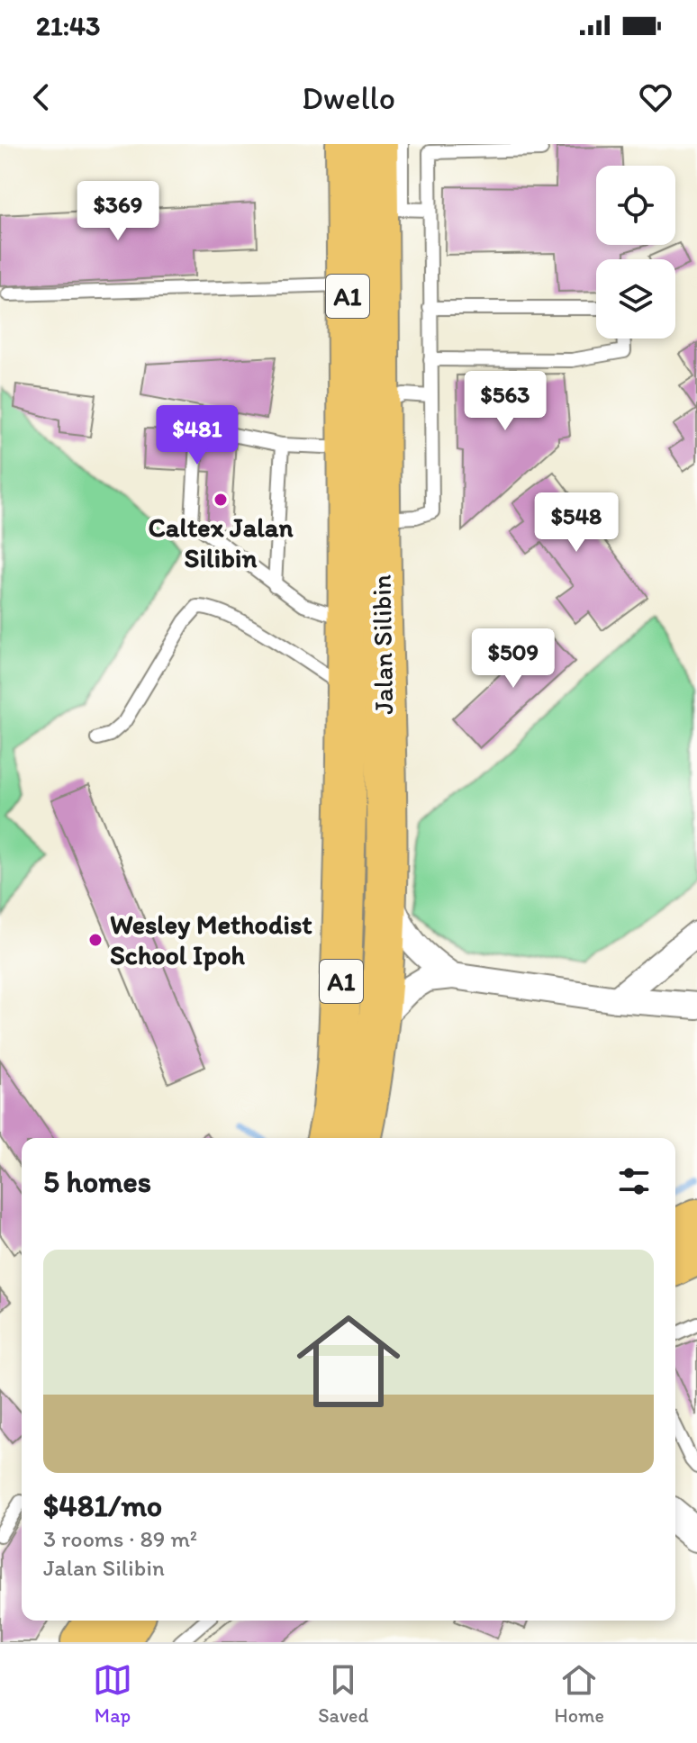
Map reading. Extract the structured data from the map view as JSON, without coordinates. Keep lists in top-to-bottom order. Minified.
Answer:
{"streets":{"main road":["A1","Jalan Silibin"]},"places":["Caltex Jalan Silibin","Wesley Methodist School Ipoh"],"page":{"status":"21:43","header":"Dwello","price":["$369","$563","$481","$548","$509"],"heading":"5 homes","list":[{"name":"$481/mo","note":"3 rooms · 89 m² · Jalan Silibin"}],"tabs":["Map","Saved","Home"]}}
